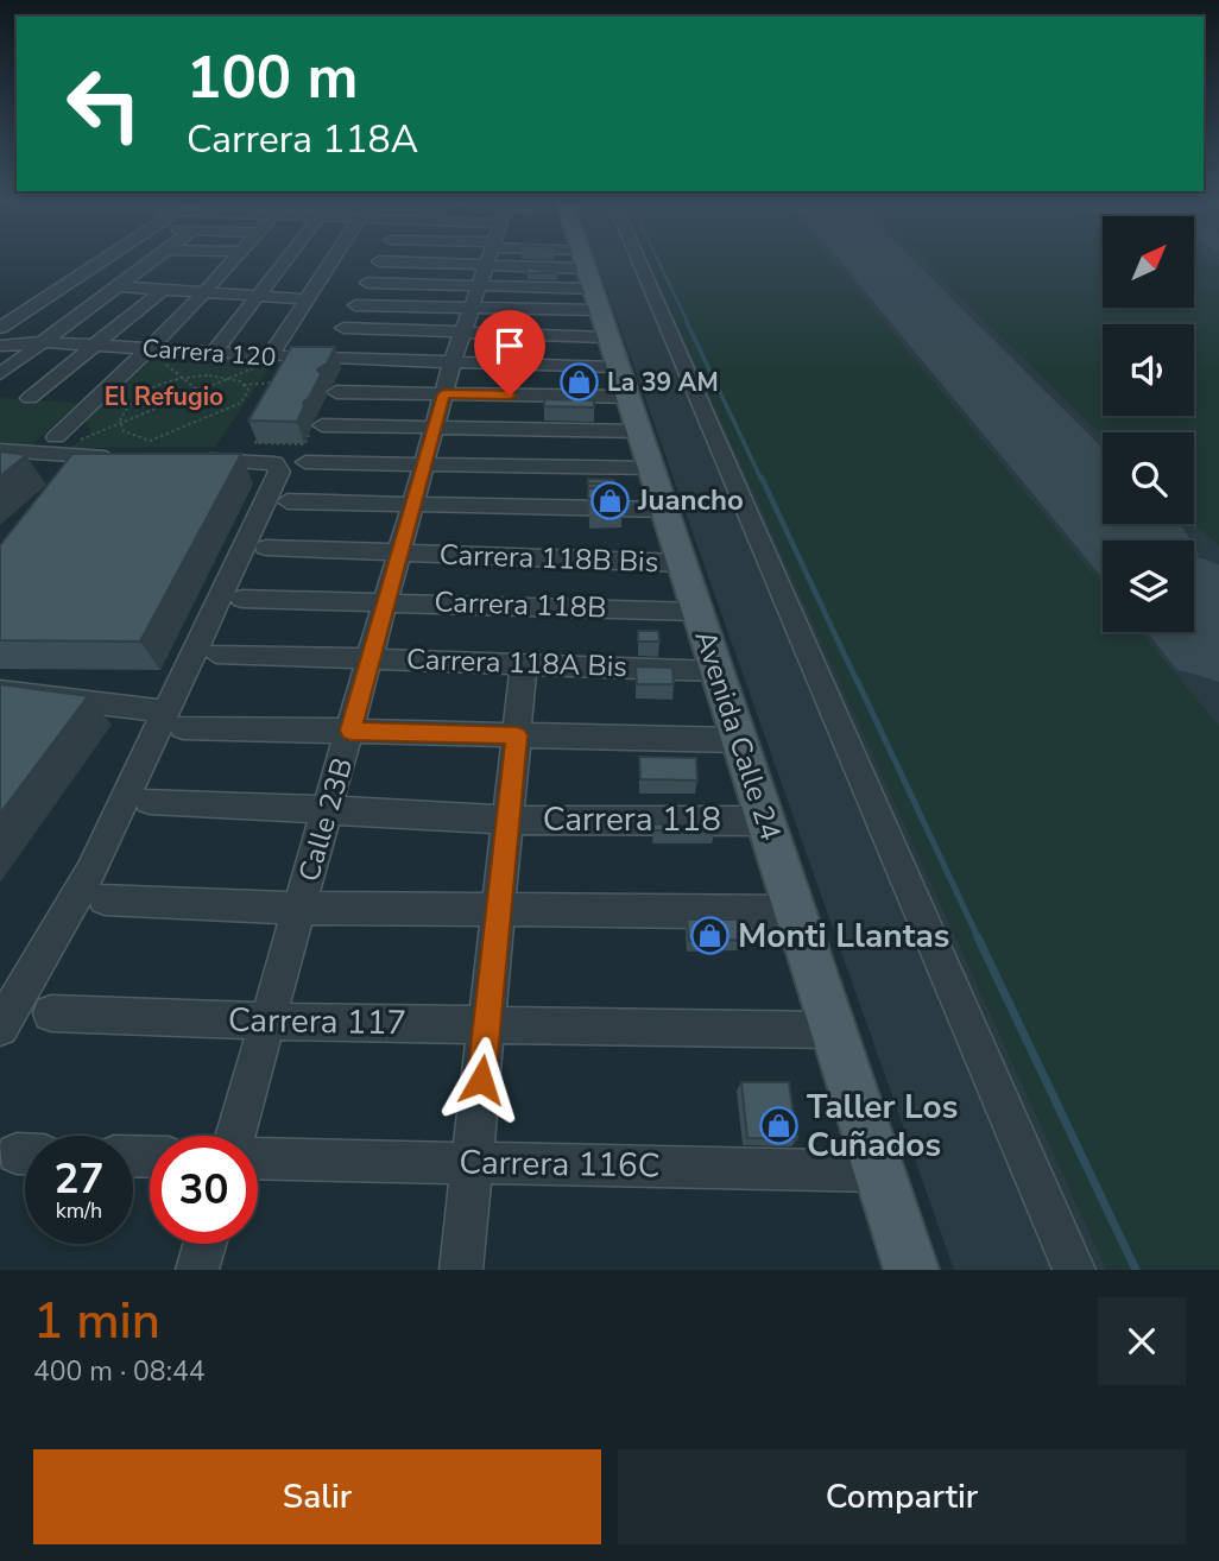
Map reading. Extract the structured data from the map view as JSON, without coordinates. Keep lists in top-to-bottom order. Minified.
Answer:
{"streets":{"main road":["Avenida Calle 24"],"street":["Carrera 120","Carrera 118B Bis","Carrera 118B","Carrera 118A Bis","Calle 23B","Carrera 118","Carrera 117","Carrera 116C"]},"crossings":[["Carrera 120","Avenida Calle 24"],["Carrera 120","Calle 23B"],["Carrera 118B Bis","Avenida Calle 24"],["Carrera 118B Bis","Calle 23B"],["Carrera 118B","Avenida Calle 24"],["Carrera 118B","Calle 23B"],["Carrera 118A Bis","Avenida Calle 24"],["Carrera 118A Bis","Calle 23B"],["Avenida Calle 24","Carrera 118"],["Avenida Calle 24","Carrera 117"],["Avenida Calle 24","Carrera 116C"],["Calle 23B","Carrera 118"],["Calle 23B","Carrera 117"]],"districts":["El Refugio"],"places":{"shop":["La 39 AM","Juancho","Monti Llantas","Taller Los Cuñados"]},"north":"top right","page":{"turn":["100 m","Carrera 118A"],"speed":"27 km/h","limit":"30","heading":["1 min","400 m · 08:44"],"buttons":["Salir","Compartir"]}}
